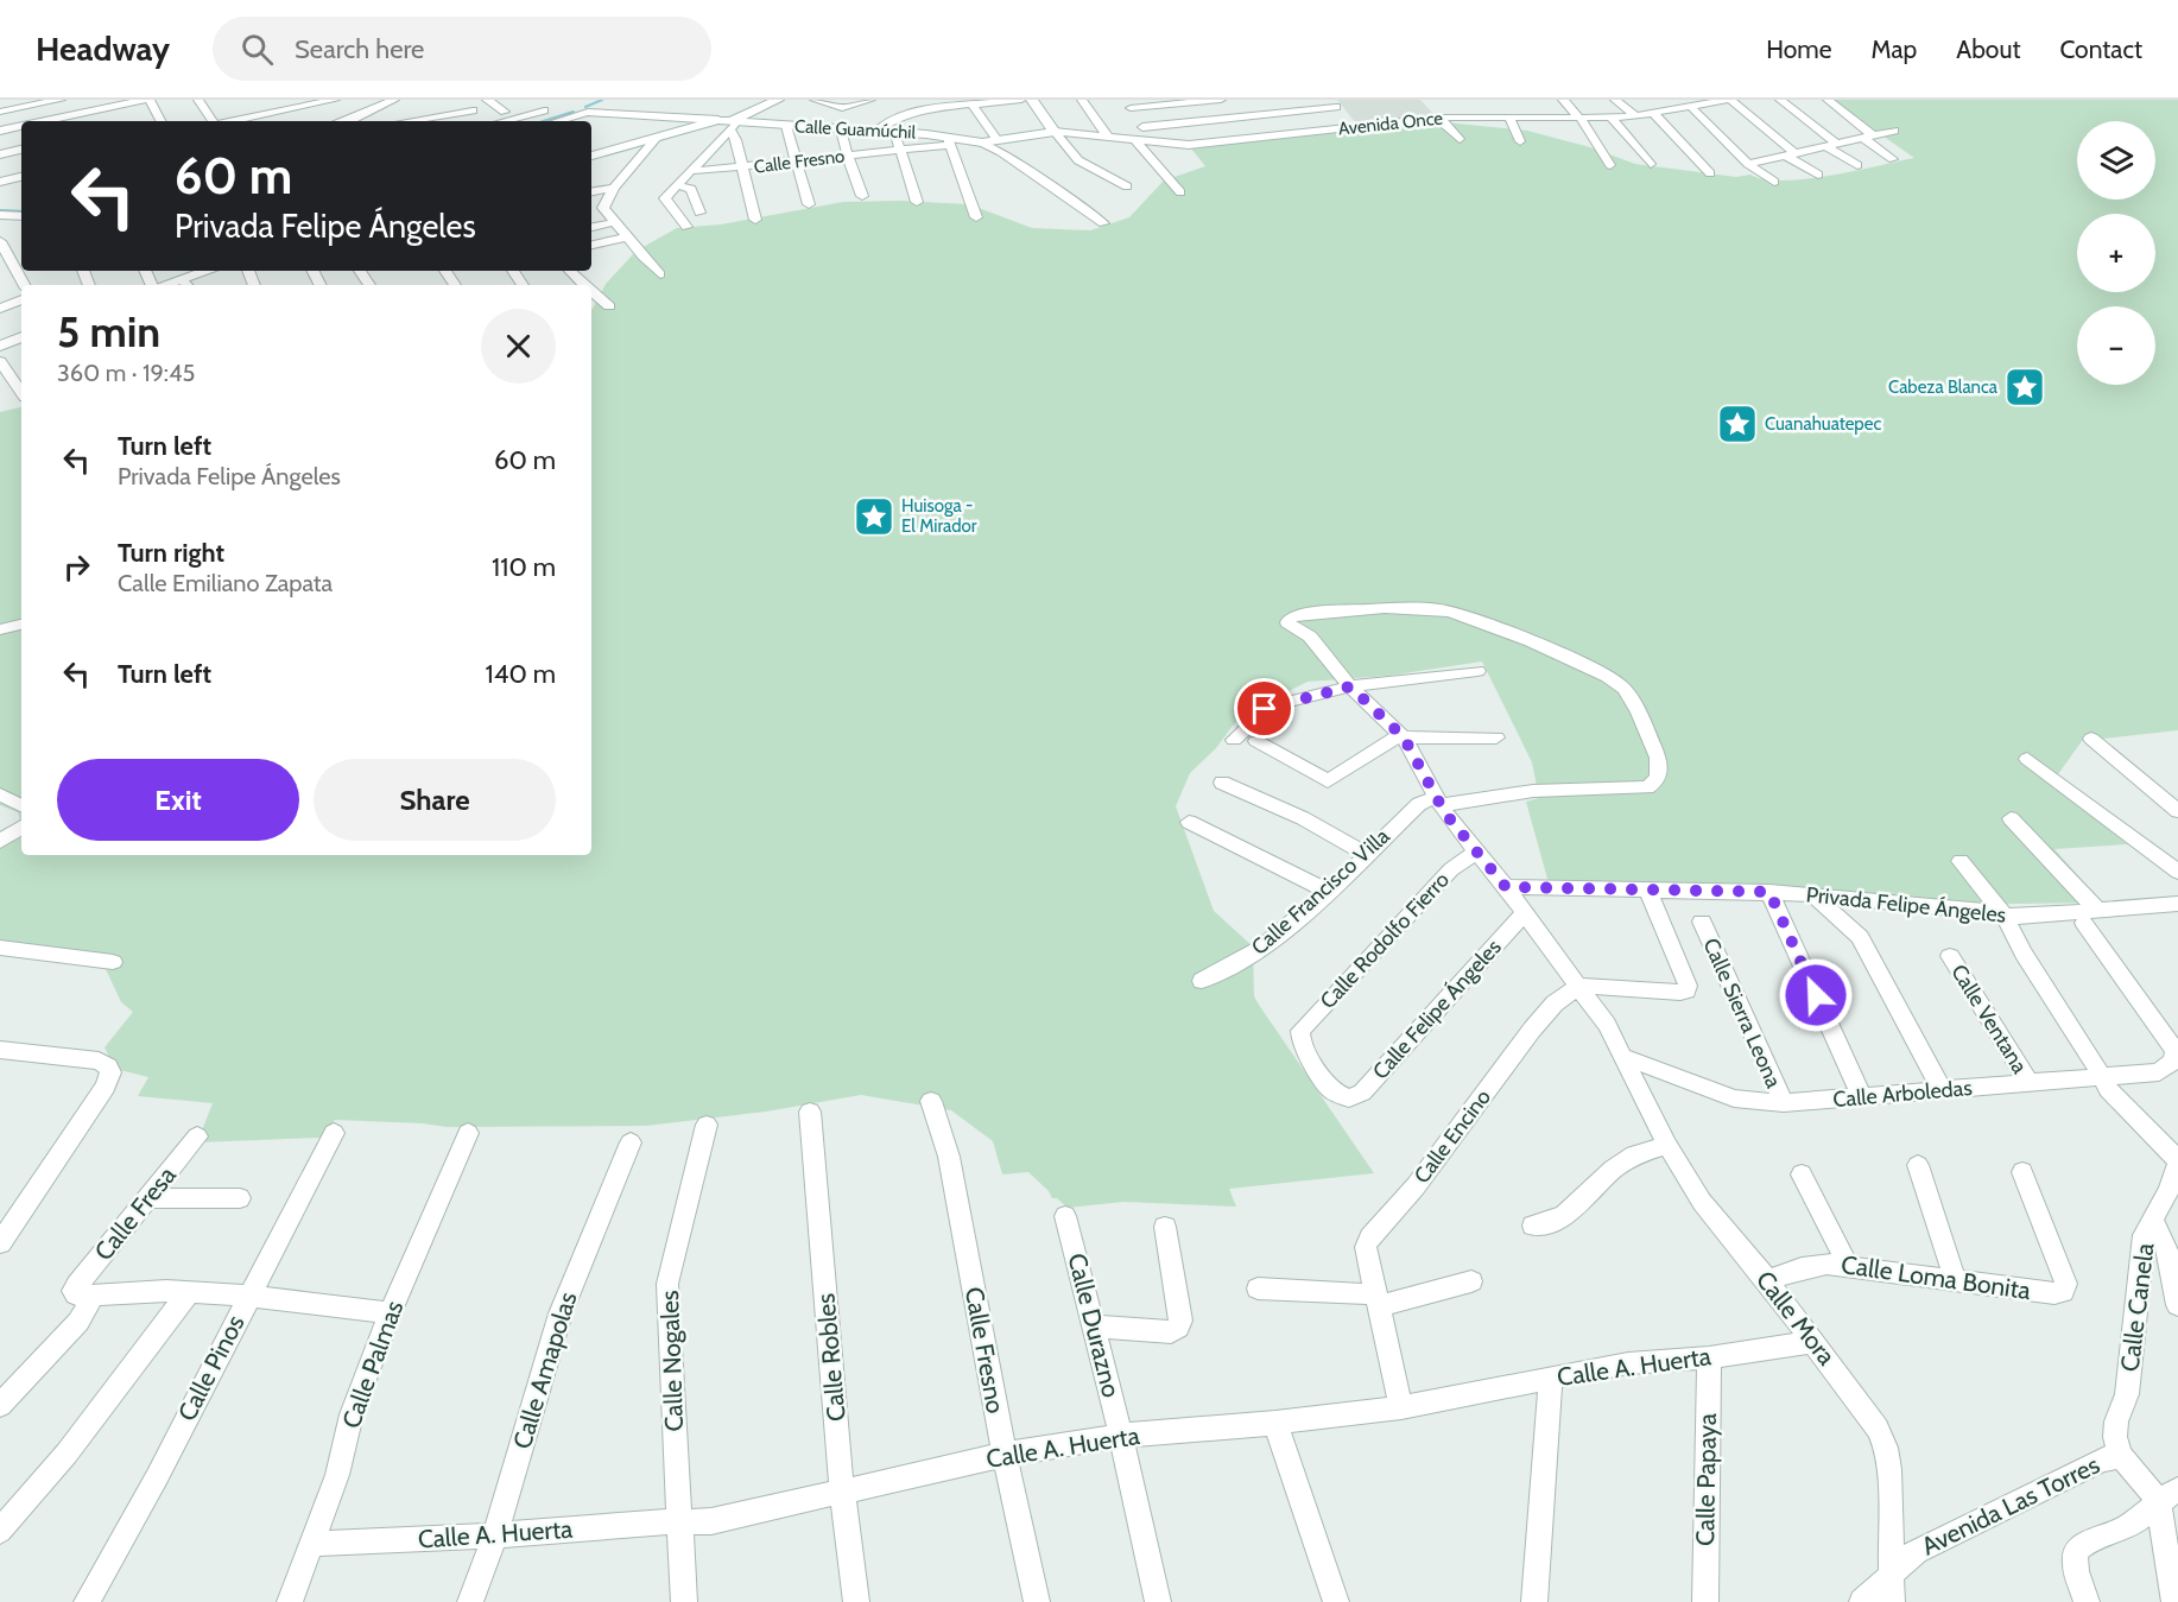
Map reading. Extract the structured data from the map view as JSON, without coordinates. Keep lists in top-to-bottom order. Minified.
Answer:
{"streets":{"street":["Avenida Once","Calle Guamúchil","Calle Fresno","Calle Francisco Villa","Privada Felipe Ángeles","Calle Rodolfo Fierro","Calle Felipe Ángeles","Calle Sierra Leona","Calle Ventana","Calle Arboledas","Calle Encino","Calle Fresa","Calle Loma Bonita","Calle Canela","Calle Mora","Calle Durazno","Calle Robles","Calle Nogales","Calle Palmas","Calle A. Huerta","Calle Pinos","Calle Amapolas","Calle Papaya","Avenida Las Torres"]},"crossings":[["Calle Guamúchil","Calle Fresno"],["Calle Fresno","Calle A. Huerta"],["Calle Francisco Villa","Calle Mora"],["Privada Felipe Ángeles","Calle Sierra Leona"],["Privada Felipe Ángeles","Calle Mora"],["Calle Rodolfo Fierro","Calle Felipe Ángeles"],["Calle Rodolfo Fierro","Calle Mora"],["Calle Felipe Ángeles","Calle Mora"],["Calle Sierra Leona","Calle Arboledas"],["Calle Sierra Leona","Calle Encino"],["Calle Sierra Leona","Calle Mora"],["Calle Ventana","Calle Arboledas"],["Calle Arboledas","Calle Mora"],["Calle Encino","Calle Mora"],["Calle Encino","Calle A. Huerta"],["Calle Loma Bonita","Calle Mora"],["Calle Canela","Avenida Las Torres"],["Calle Mora","Calle A. Huerta"],["Calle Mora","Avenida Las Torres"],["Calle Durazno","Calle A. Huerta"],["Calle Robles","Calle A. Huerta"],["Calle Nogales","Calle A. Huerta"],["Calle Palmas","Calle A. Huerta"],["Calle A. Huerta","Calle Amapolas"],["Calle A. Huerta","Calle Papaya"]],"places":{"place":["Cabeza Blanca","Cuanahuatepec","Huisoga - El Mirador"]},"page":{"header":"Headway","search":"Search here","nav":["Home","Map","About","Contact"],"map_buttons":["+","−"],"turn":["60 m","Privada Felipe Ángeles"],"heading":["5 min","360 m · 19:45"],"list":[{"name":"Turn left","note":"Privada Felipe Ángeles","value":"60 m"},{"name":"Turn right","note":"Calle Emiliano Zapata","value":"110 m"},{"name":"Turn left","value":"140 m"}],"buttons":["Exit","Share"]}}
